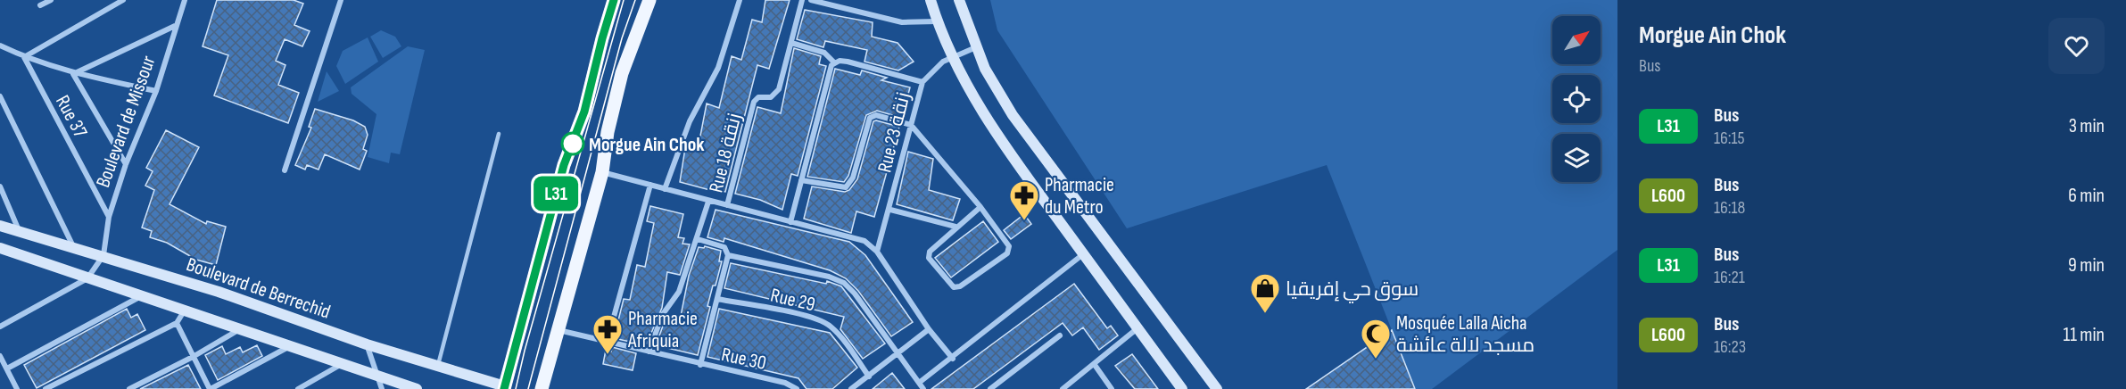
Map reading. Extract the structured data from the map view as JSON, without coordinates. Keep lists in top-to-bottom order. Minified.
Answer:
{"streets":{"street":["Rue 37","Boulevard de Missour","Rue 23 زنقة","Rue 18 زنقة","Boulevard de Berrechid","Rue 29","Rue 30"]},"crossings":[["Rue 37","Boulevard de Missour"],["Boulevard de Missour","Boulevard de Berrechid"]],"places":{"other":["Morgue Ain Chok"],"pharmacy":["Pharmacie du Metro","Pharmacie Afriquia"],"shop":["سوق حي إفريقيا"],"mosque":["Mosquée Lalla Aicha مسجد لالة عائشة"]},"lines":["bus line L31"],"north":"top right","page":{"on_map":"L31","heading":["Morgue Ain Chok","Bus"],"list":[{"mark":"L31","name":"Bus","note":"16:15","value":"3 min"},{"mark":"L600","name":"Bus","note":"16:18","value":"6 min"},{"mark":"L31","name":"Bus","note":"16:21","value":"9 min"},{"mark":"L600","name":"Bus","note":"16:23","value":"11 min"}]}}
